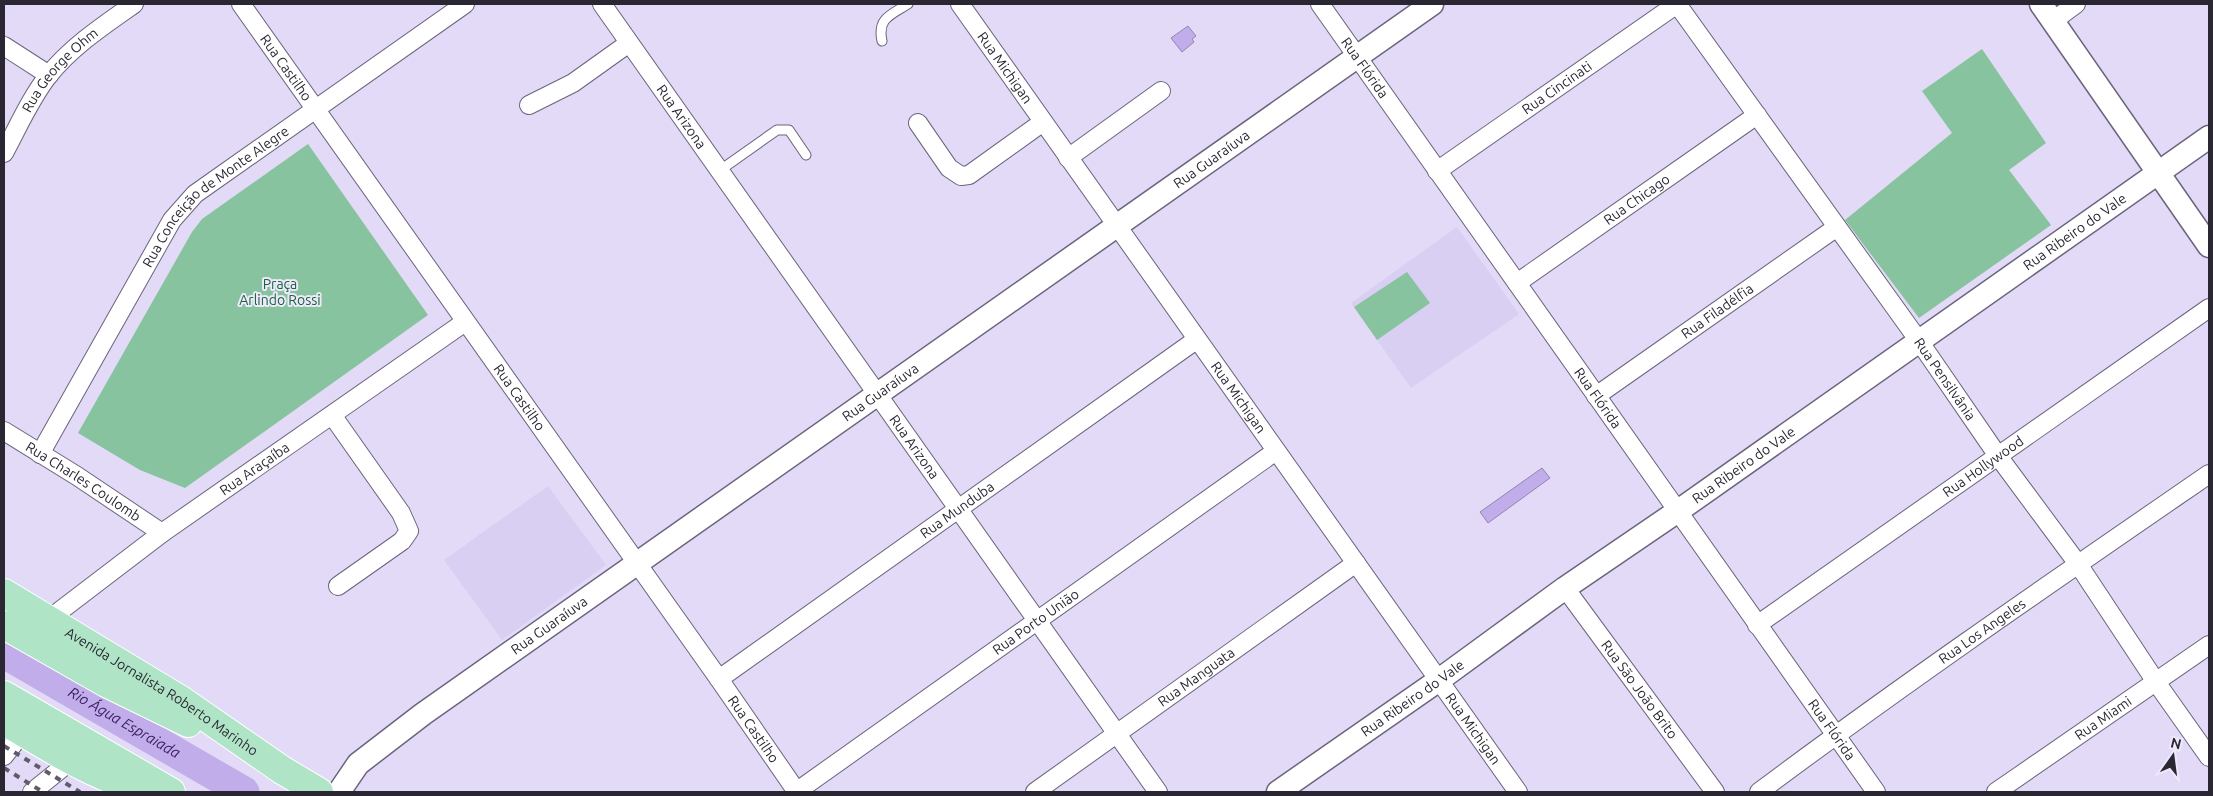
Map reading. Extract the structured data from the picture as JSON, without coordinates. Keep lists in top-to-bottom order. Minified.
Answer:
{"streets":{"main road":["Avenida Jornalista Roberto Marinho"],"street":["Rua Castilho","Rua Michigan","Rua Flórida","Rua George Ohm","Rua Cincinati","Rua Arizona","Rua Guaraíuva","Rua Conceição de Monte Alegre","Rua Chicago","Rua Ribeiro do Vale","Rua Filadélfia","Rua Pensilvânia","Rua Hollywood","Rua Araçaíba","Rua Charles Coulomb","Rua Munduba","Rua Porto União","Rua Los Angeles","Rua Manguata","Rua São João Brito","Rua Miami"]},"crossings":[["Rua Castilho","Rua Guaraíuva"],["Rua Castilho","Rua Conceição de Monte Alegre"],["Rua Castilho","Rua Araçaíba"],["Rua Castilho","Rua Munduba"],["Rua Castilho","Rua Porto União"],["Rua Michigan","Rua Guaraíuva"],["Rua Michigan","Rua Ribeiro do Vale"],["Rua Michigan","Rua Munduba"],["Rua Michigan","Rua Porto União"],["Rua Michigan","Rua Manguata"],["Rua Flórida","Rua Cincinati"],["Rua Flórida","Rua Guaraíuva"],["Rua Flórida","Rua Chicago"],["Rua Flórida","Rua Ribeiro do Vale"],["Rua Flórida","Rua Filadélfia"],["Rua Flórida","Rua Hollywood"],["Rua Flórida","Rua Los Angeles"],["Rua Cincinati","Rua Pensilvânia"],["Rua Arizona","Rua Guaraíuva"],["Rua Arizona","Rua Munduba"],["Rua Arizona","Rua Porto União"],["Rua Arizona","Rua Manguata"],["Rua Conceição de Monte Alegre","Rua Charles Coulomb"],["Rua Chicago","Rua Pensilvânia"],["Rua Ribeiro do Vale","Rua Pensilvânia"],["Rua Ribeiro do Vale","Rua São João Brito"],["Rua Filadélfia","Rua Pensilvânia"],["Rua Pensilvânia","Rua Hollywood"],["Rua Pensilvânia","Rua Los Angeles"],["Rua Pensilvânia","Rua Miami"],["Rua Araçaíba","Rua Charles Coulomb"],["Rua Araçaíba","Avenida Jornalista Roberto Marinho"]],"water":["Rio Água Espraiada"],"parks":["Praça Arlindo Rossi"],"north":"top"}
